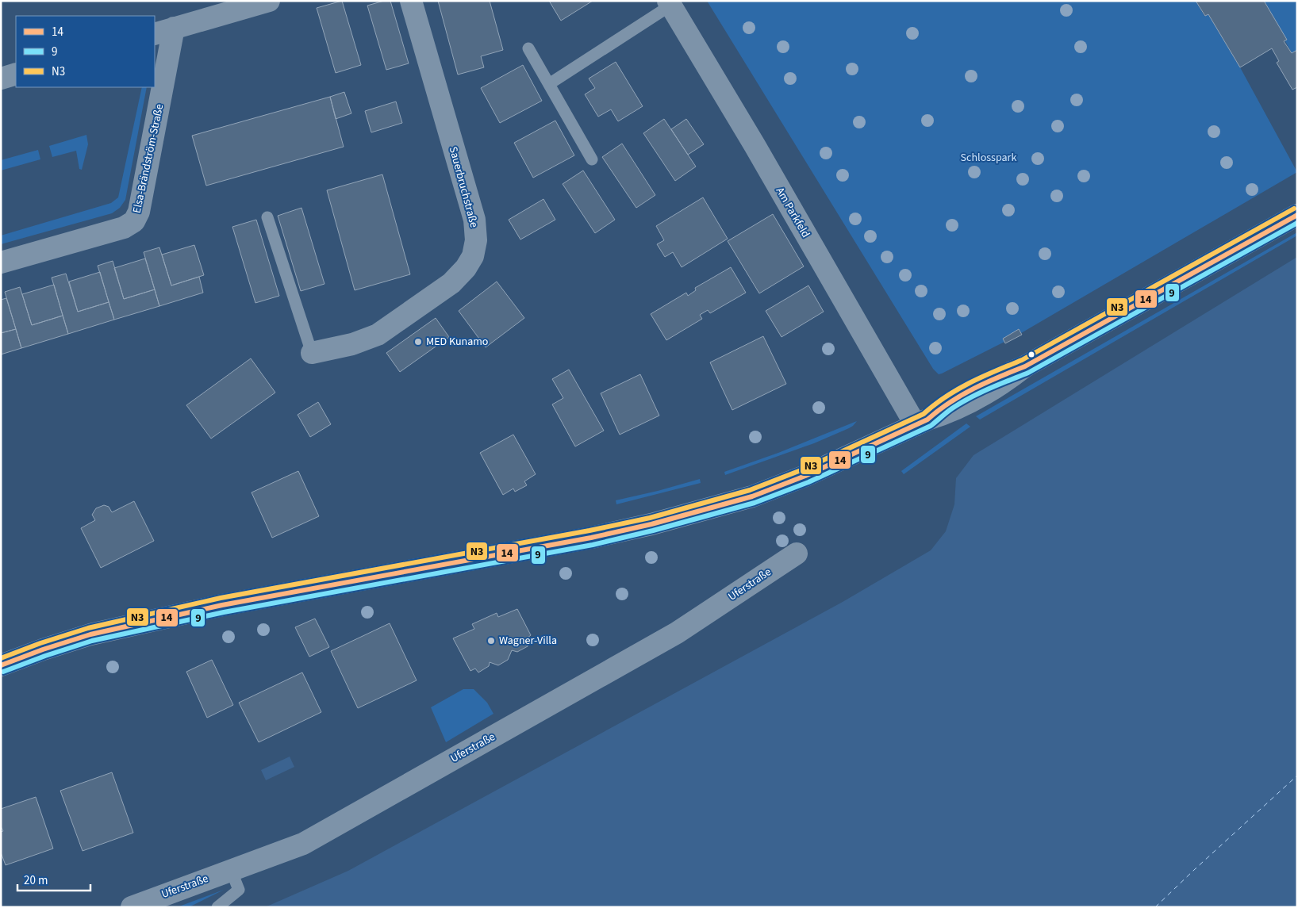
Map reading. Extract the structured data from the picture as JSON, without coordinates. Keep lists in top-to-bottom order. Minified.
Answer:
{"streets":{"street":["Elsa-Brändström-Straße","Sauerbruchstraße","Am Parkfeld","Uferstraße"]},"parks":["Schlosspark"],"places":["MED Kunamo","Wagner-Villa"],"lines":["transit line N3","transit line 14","transit line 9"],"legend":["14","9","N3"],"scale_bar":"20 m"}
